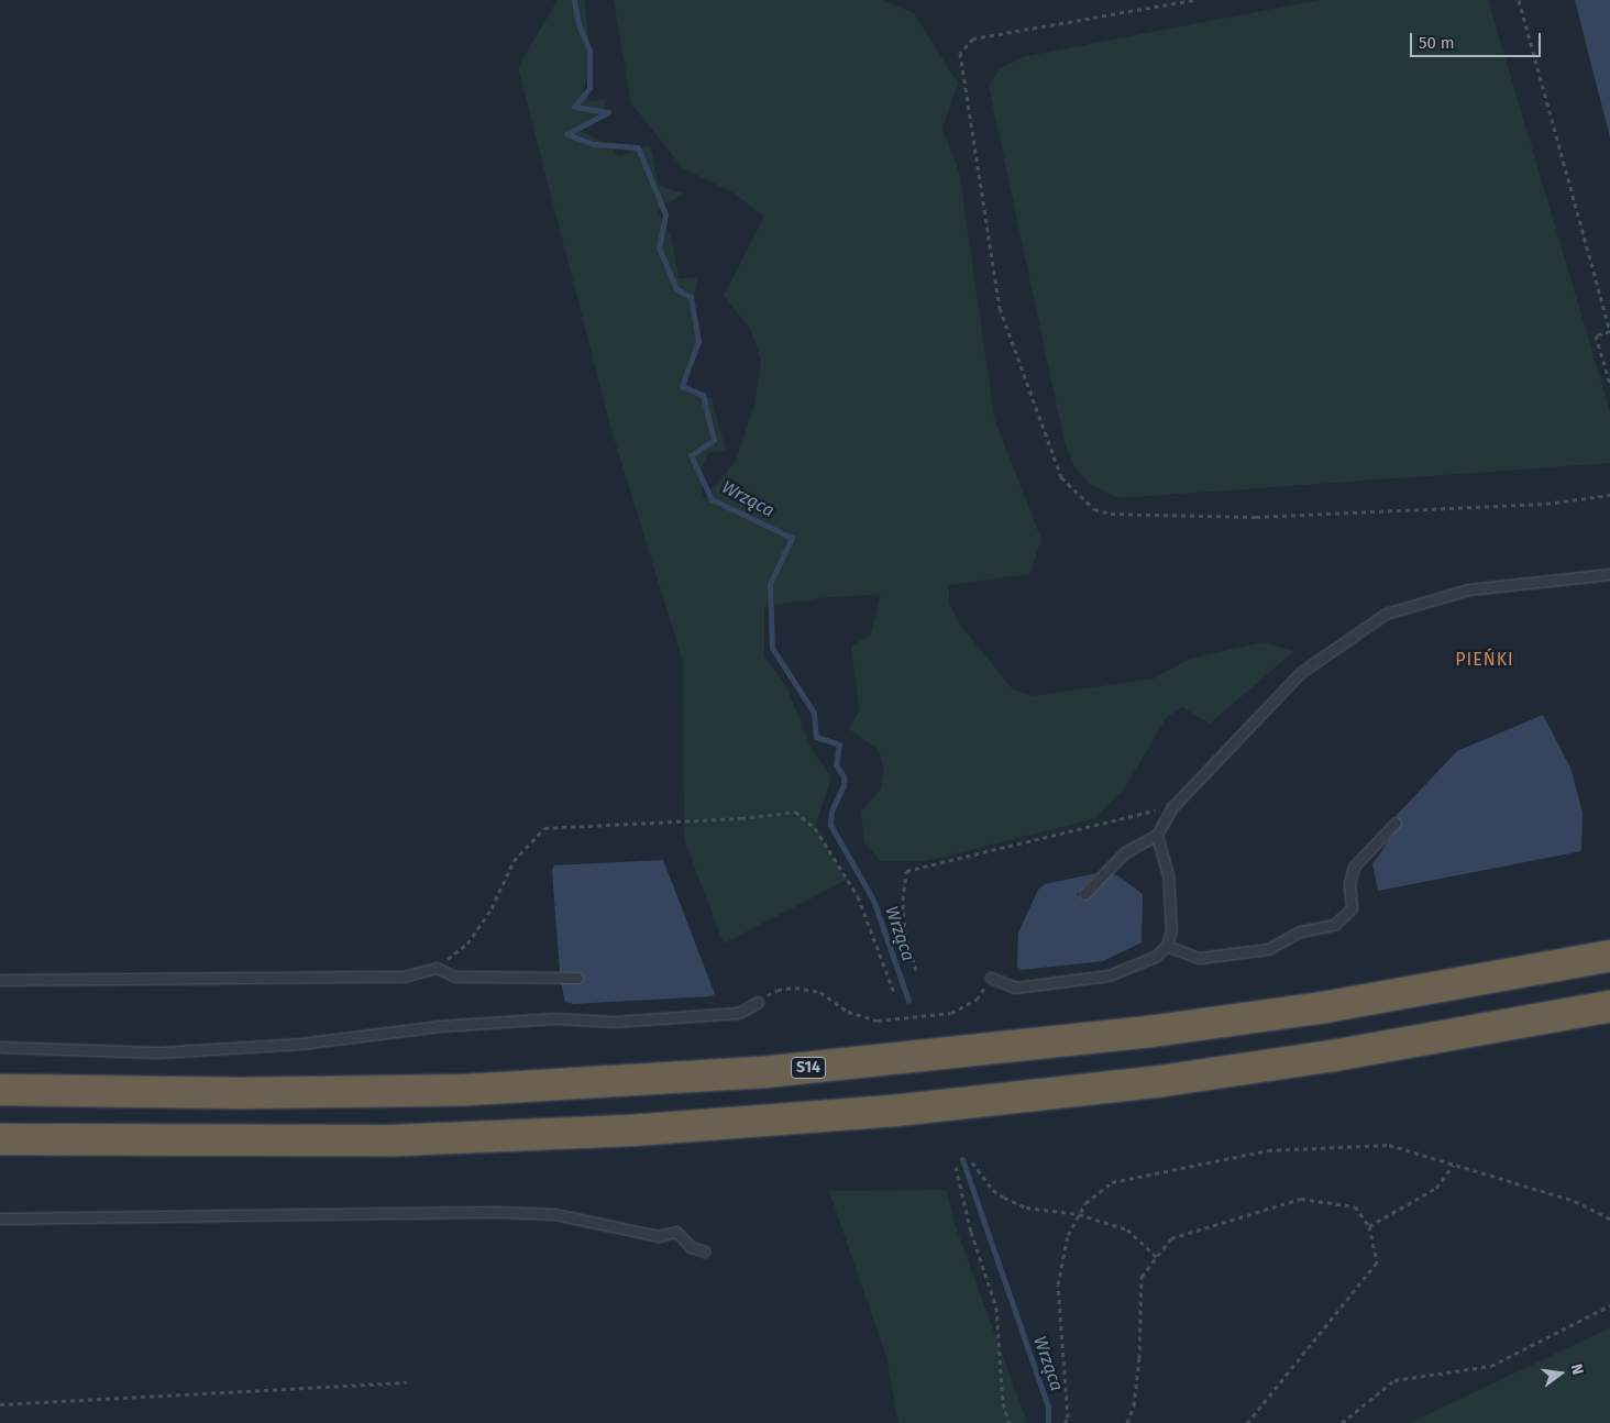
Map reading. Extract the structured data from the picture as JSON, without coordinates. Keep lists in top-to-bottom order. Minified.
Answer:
{"streets":{"highway":["S14"]},"districts":["PIEŃKI"],"water":["Wrząca"],"scale_bar":"50 m","north":"right"}
